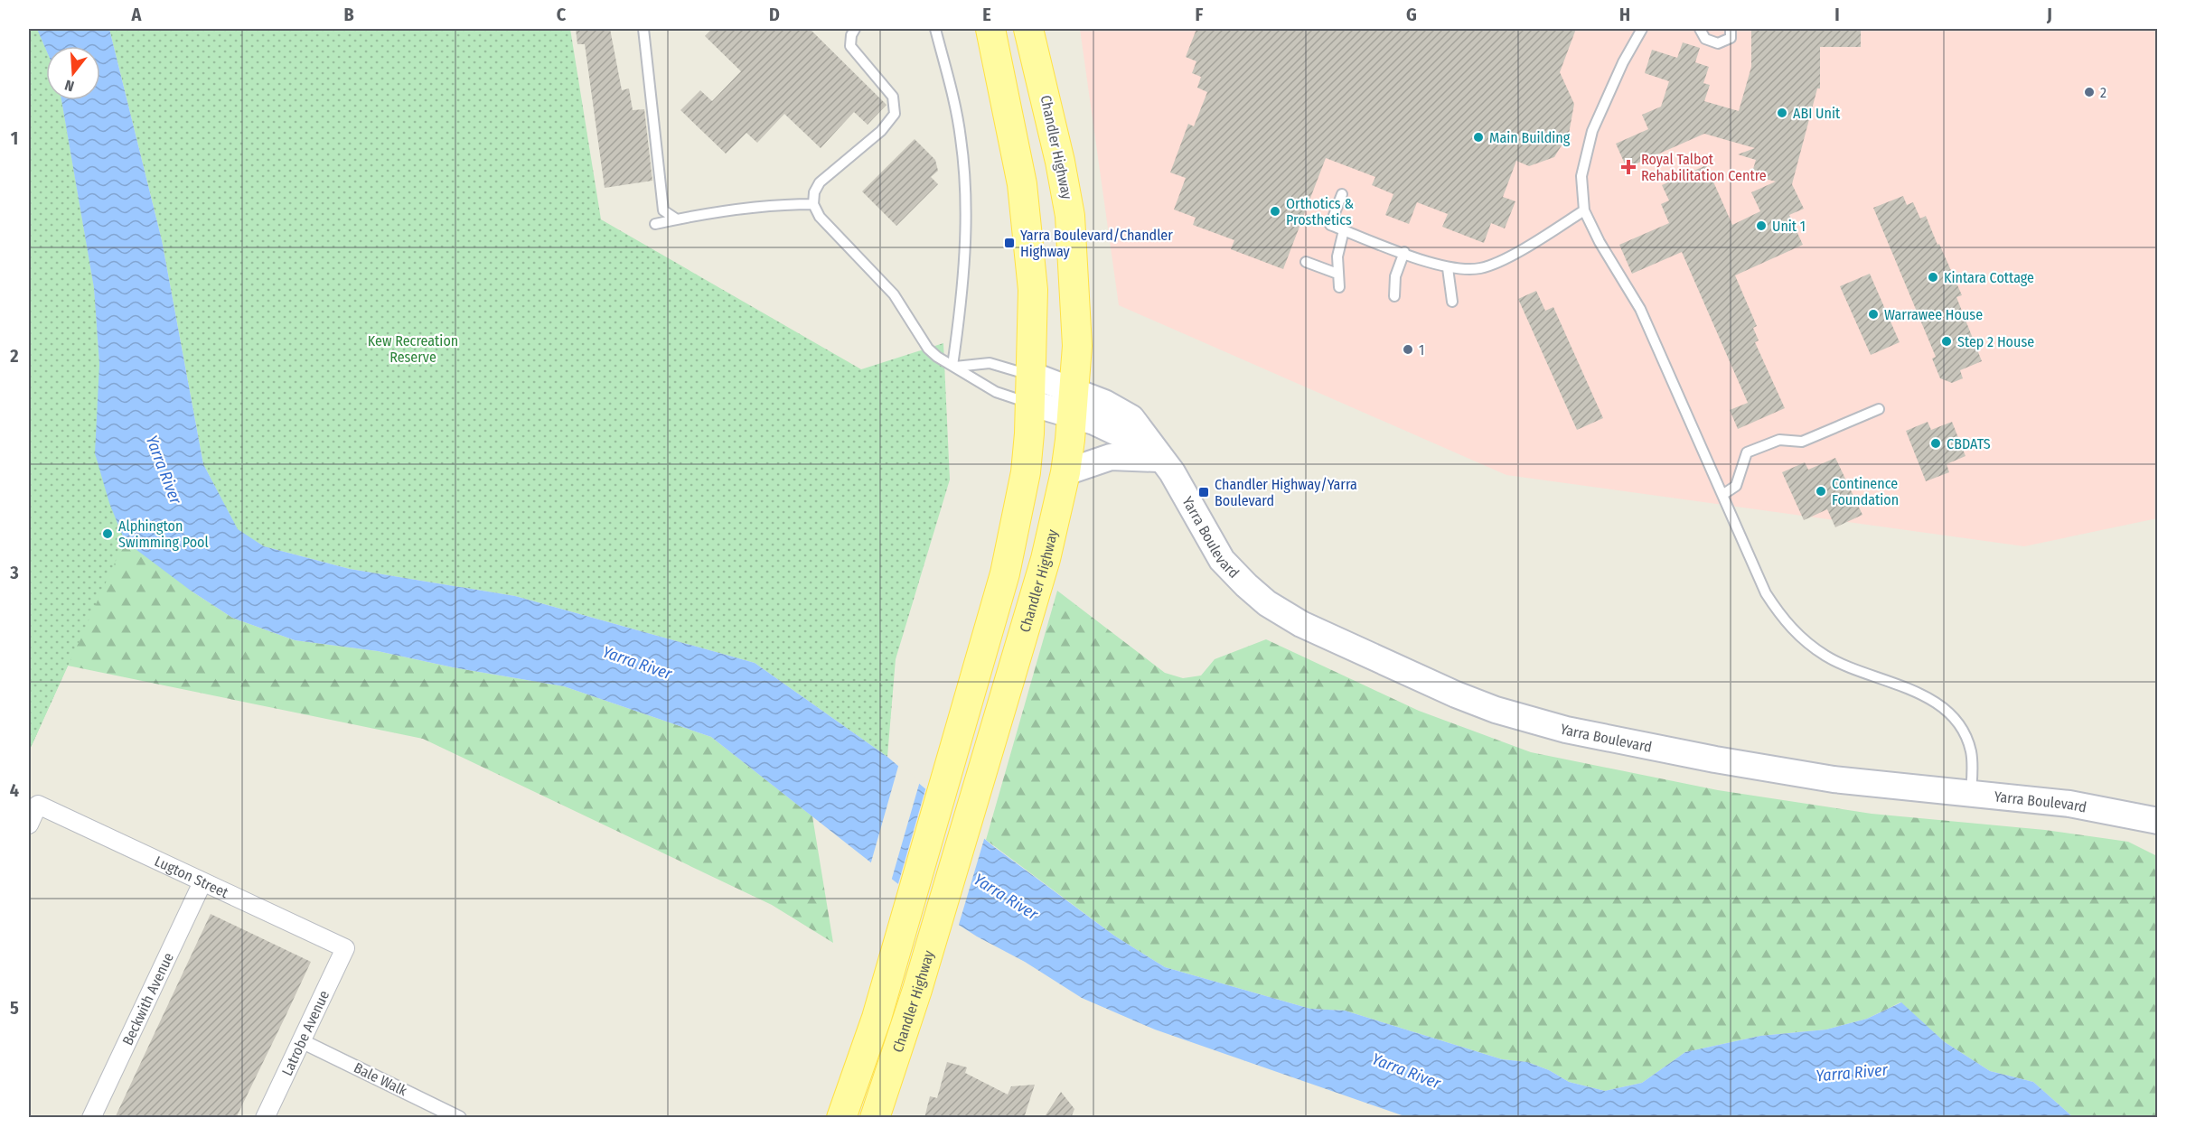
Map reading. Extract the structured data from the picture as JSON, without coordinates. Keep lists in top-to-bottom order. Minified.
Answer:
{"streets":{"main road":["Chandler Highway","Yarra Boulevard"],"street":["Lugton Street","Beckwith Avenue","Latrobe Avenue","Bale Walk"]},"crossings":[["Chandler Highway","Yarra Boulevard"],["Lugton Street","Beckwith Avenue"],["Lugton Street","Latrobe Avenue"],["Latrobe Avenue","Bale Walk"]],"water":["Yarra River"],"parks":["Kew Recreation Reserve"],"places":{"other":["2","ABI Unit","Main Building","Orthotics & Prosthetics","Unit 1","Kintara Cottage","Warrawee House","Step 2 House","1","CBDATS","Continence Foundation","Alphington Swimming Pool"],"health":["Royal Talbot Rehabilitation Centre"],"transit":["Yarra Boulevard/Chandler Highway","Chandler Highway/Yarra Boulevard"]},"north":"bottom","grid":{"columns":["A","B","C","D","E","F","G","H","I","J"],"rows":["1","2","3","4","5"]}}
